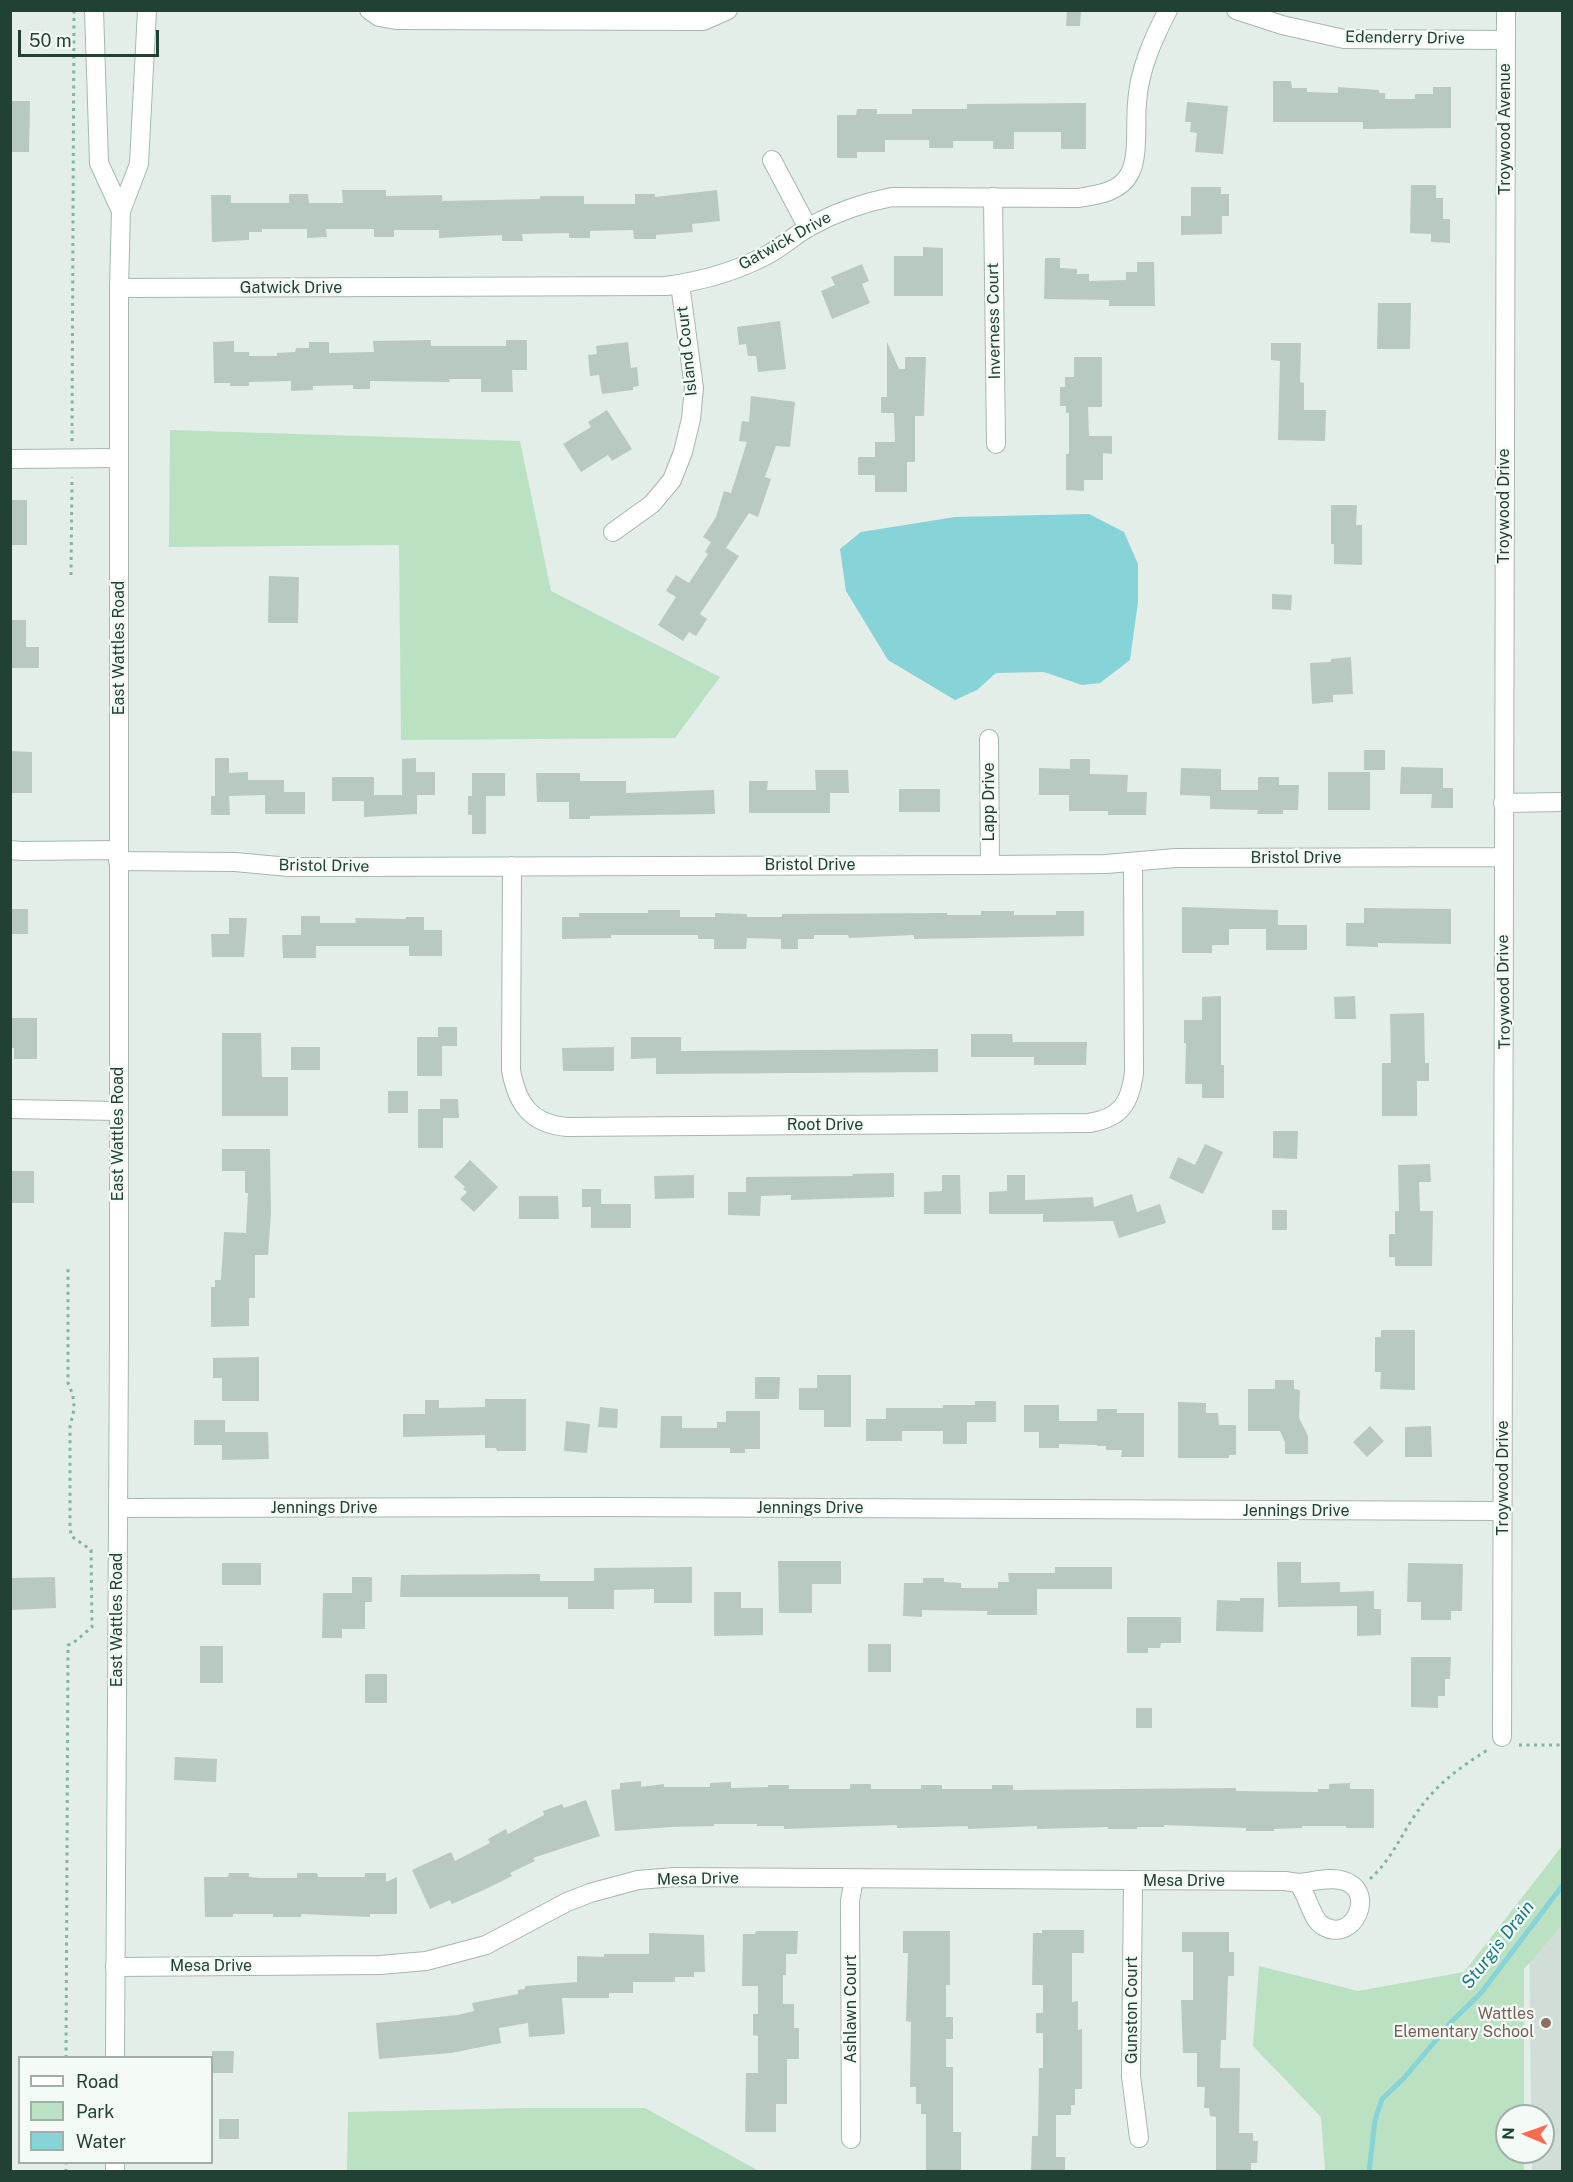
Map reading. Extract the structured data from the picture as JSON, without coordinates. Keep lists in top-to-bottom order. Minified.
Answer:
{"streets":{"street":["Edenderry Drive","Troywood Avenue","Gatwick Drive","Inverness Court","Island Court","Troywood Drive","East Wattles Road","Lapp Drive","Bristol Drive","Root Drive","Jennings Drive","Mesa Drive","Ashlawn Court","Gunston Court"]},"crossings":[["Edenderry Drive","Troywood Avenue"],["Troywood Avenue","Troywood Drive"],["Gatwick Drive","Inverness Court"],["Gatwick Drive","Island Court"],["Gatwick Drive","East Wattles Road"],["Troywood Drive","Bristol Drive"],["Troywood Drive","Jennings Drive"],["East Wattles Road","Bristol Drive"],["East Wattles Road","Jennings Drive"],["East Wattles Road","Mesa Drive"],["Lapp Drive","Bristol Drive"],["Bristol Drive","Root Drive"],["Mesa Drive","Ashlawn Court"],["Mesa Drive","Gunston Court"]],"water":["Sturgis Drain"],"places":["Wattles Elementary School"],"legend":["Road","Park","Water"],"scale_bar":"50 m","north":"left"}
